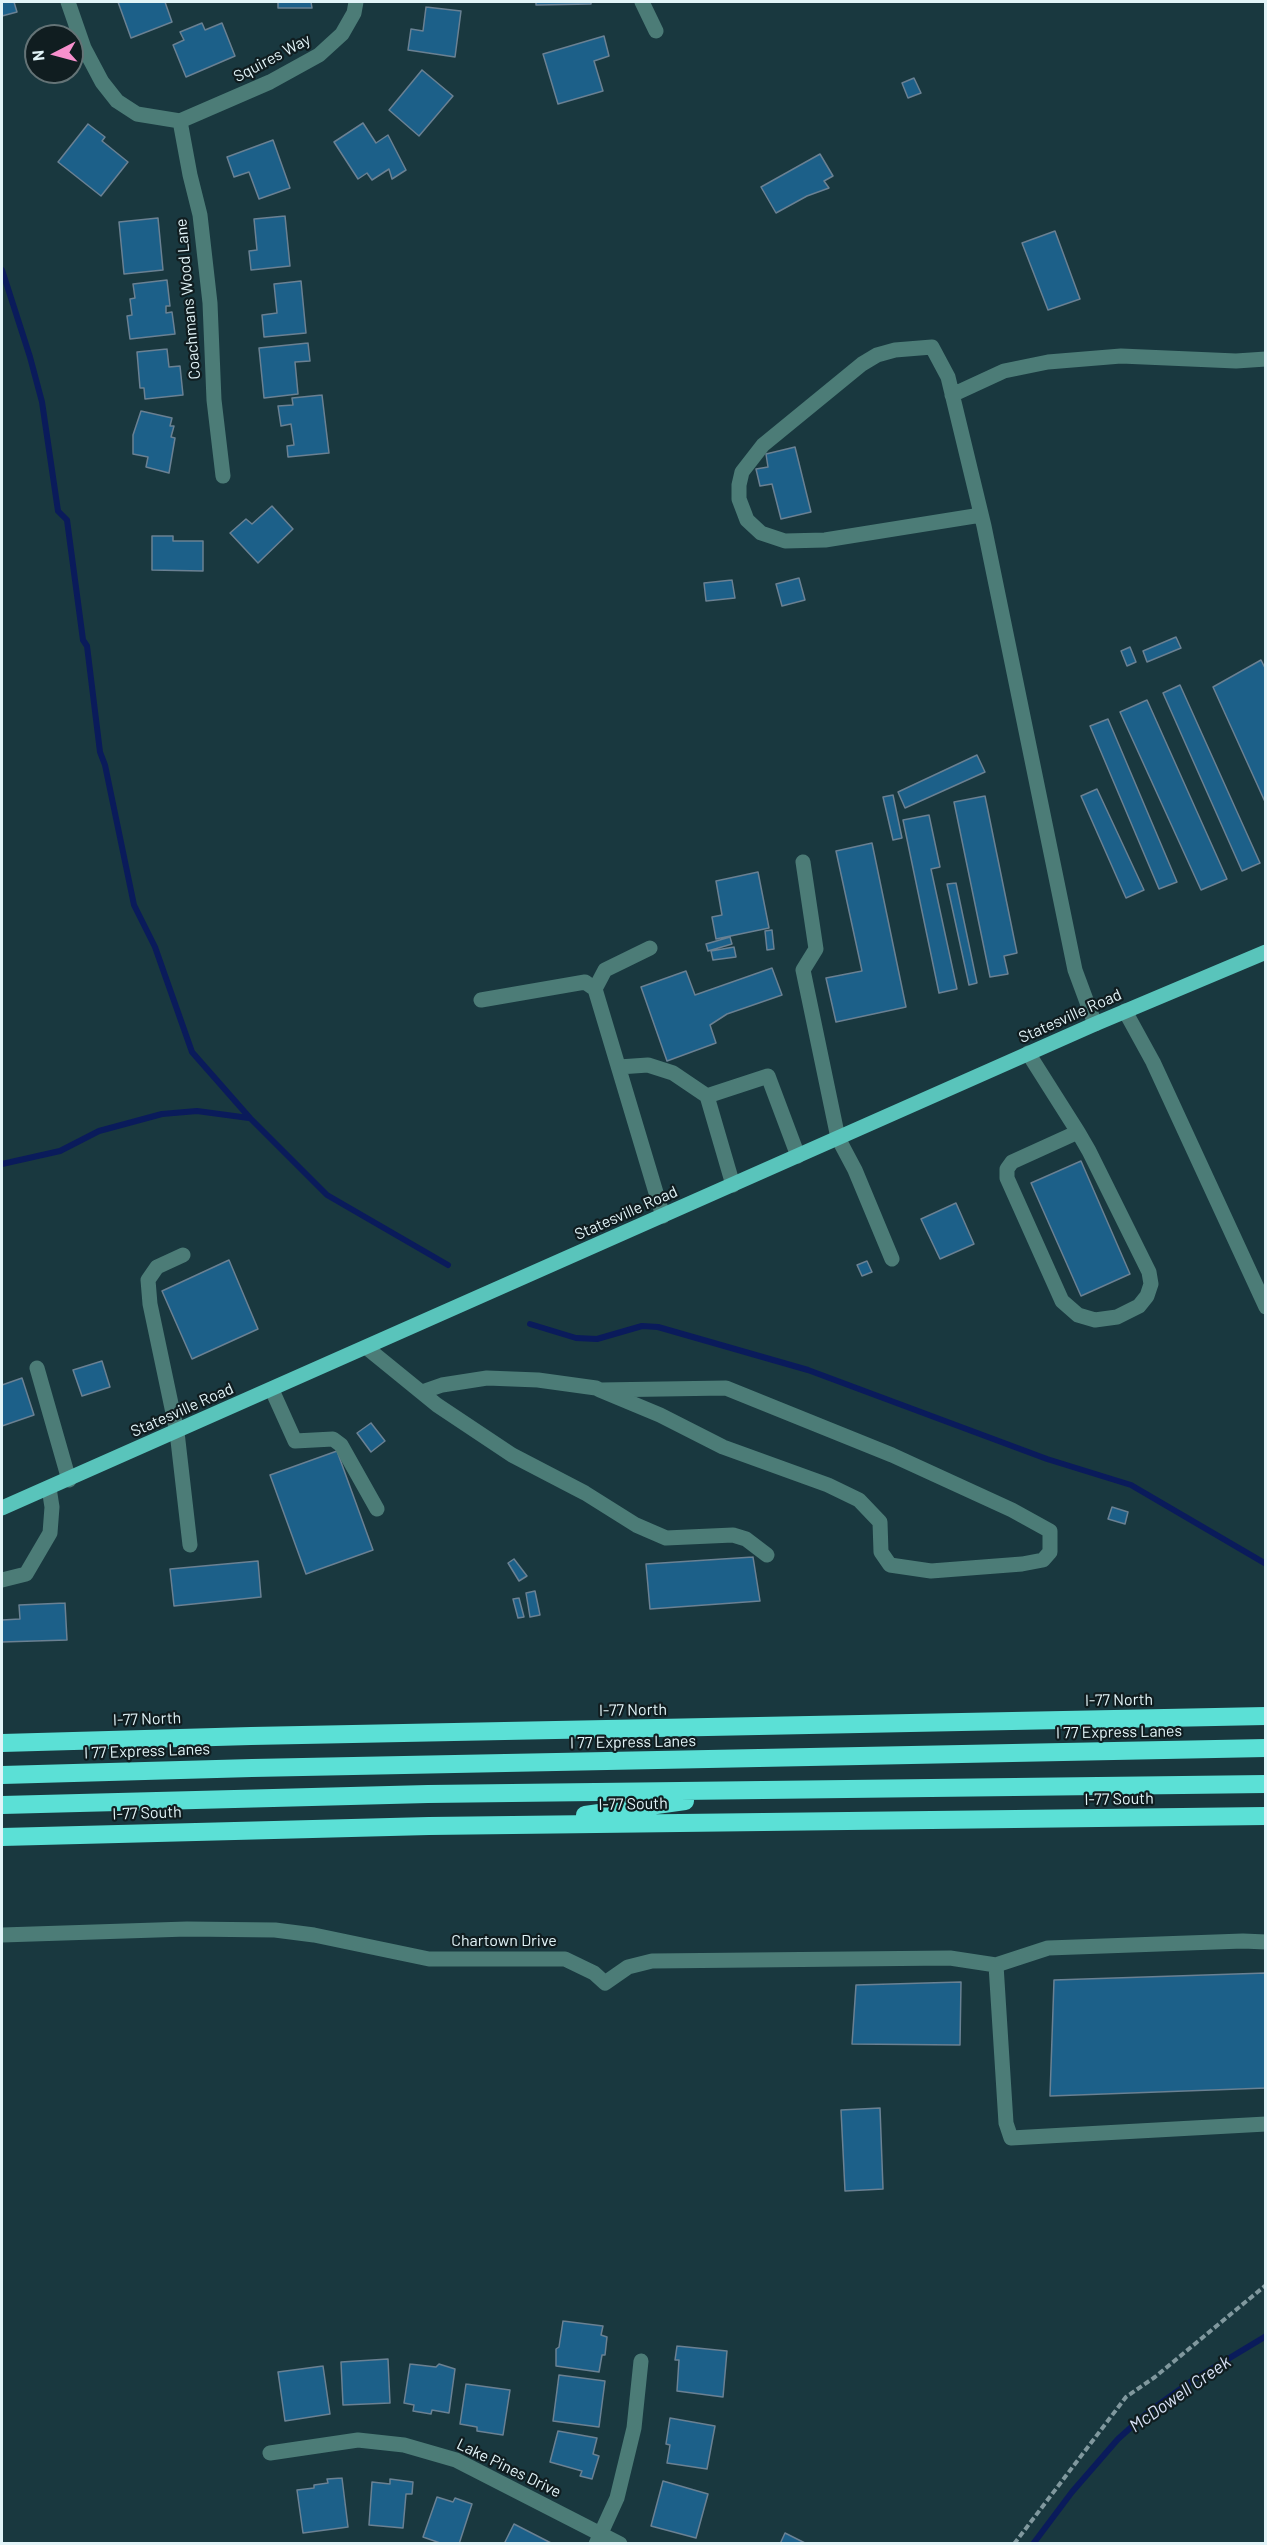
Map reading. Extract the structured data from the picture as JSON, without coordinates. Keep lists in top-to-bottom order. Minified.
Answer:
{"streets":{"highway":["I-77 North","I 77 Express Lanes","I-77 South"],"main road":["Statesville Road"],"street":["Squires Way","Coachmans Wood Lane","Chartown Drive","Lake Pines Drive"]},"crossings":[["Squires Way","Coachmans Wood Lane"]],"water":["McDowell Creek"],"north":"left"}
